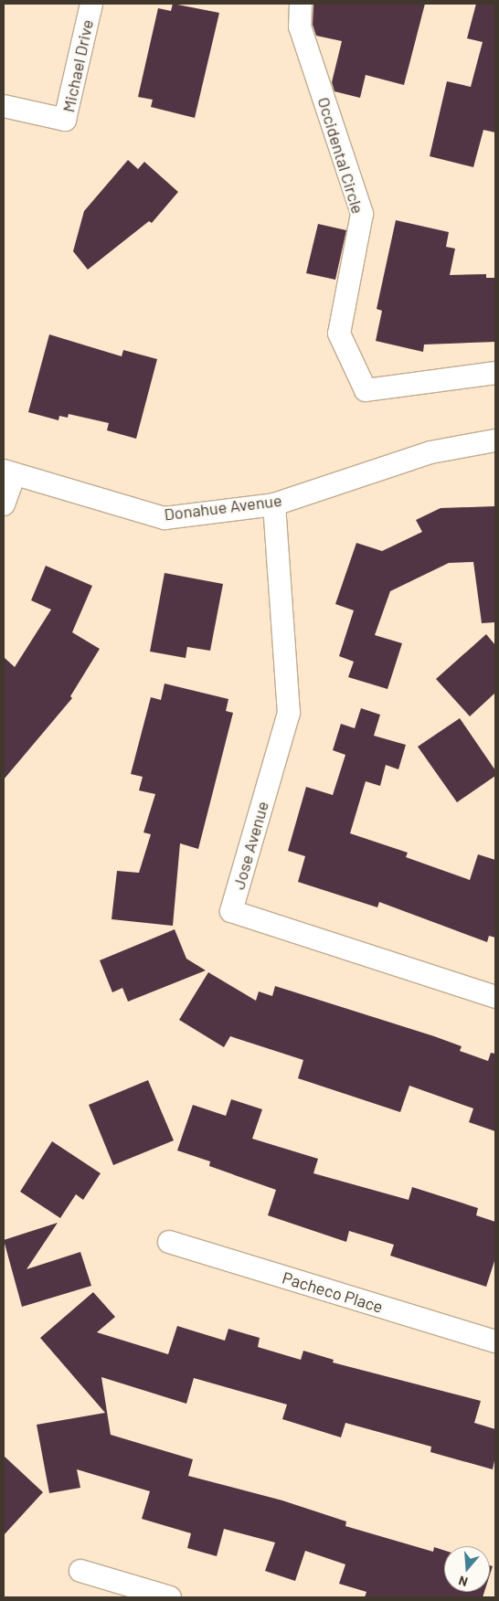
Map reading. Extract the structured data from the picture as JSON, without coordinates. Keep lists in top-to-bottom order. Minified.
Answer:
{"streets":{"street":["Michael Drive","Occidental Circle","Donahue Avenue","Jose Avenue","Pacheco Place"]},"crossings":[["Donahue Avenue","Jose Avenue"]],"north":"bottom"}
